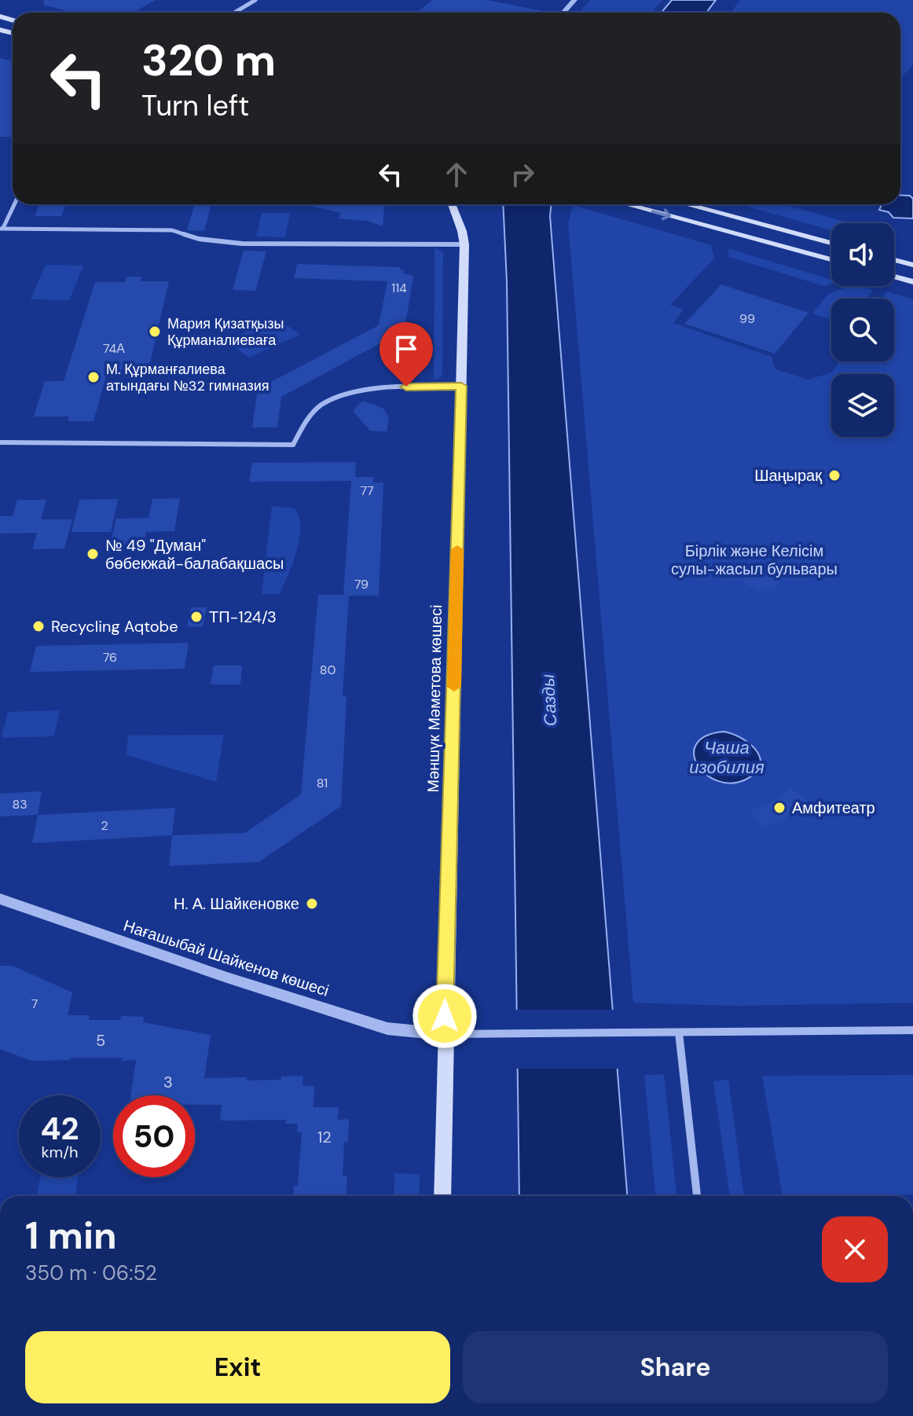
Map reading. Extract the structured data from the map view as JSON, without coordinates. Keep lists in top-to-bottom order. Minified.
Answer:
{"streets":{"main road":["Мәншүк Мәметова көшесі"],"street":["Нағашыбай Шайкенов көшесі"]},"crossings":[["Мәншүк Мәметова көшесі","Нағашыбай Шайкенов көшесі"]],"water":["Сазды","Чаша изобилия"],"parks":["Бірлік және Келісім сулы-жасыл бульвары"],"places":["Мария Қизатқызы Құрманалиеваға","М. Құрманғалиева атындағы №32 гимназия","Шаңырақ","№ 49 \"Думан\" бөбекжай-балабақшасы","ТП-124/3","Recycling Aqtobe","Амфитеатр","Н. А. Шайкеновке"],"house_numbers":["114","99","74А","77","79","76","80","81","83","2","7","5","3","12"],"page":{"turn":["320 m","Turn left"],"speed":"42 km/h","limit":"50","heading":["1 min","350 m · 06:52"],"buttons":["Exit","Share"]}}
